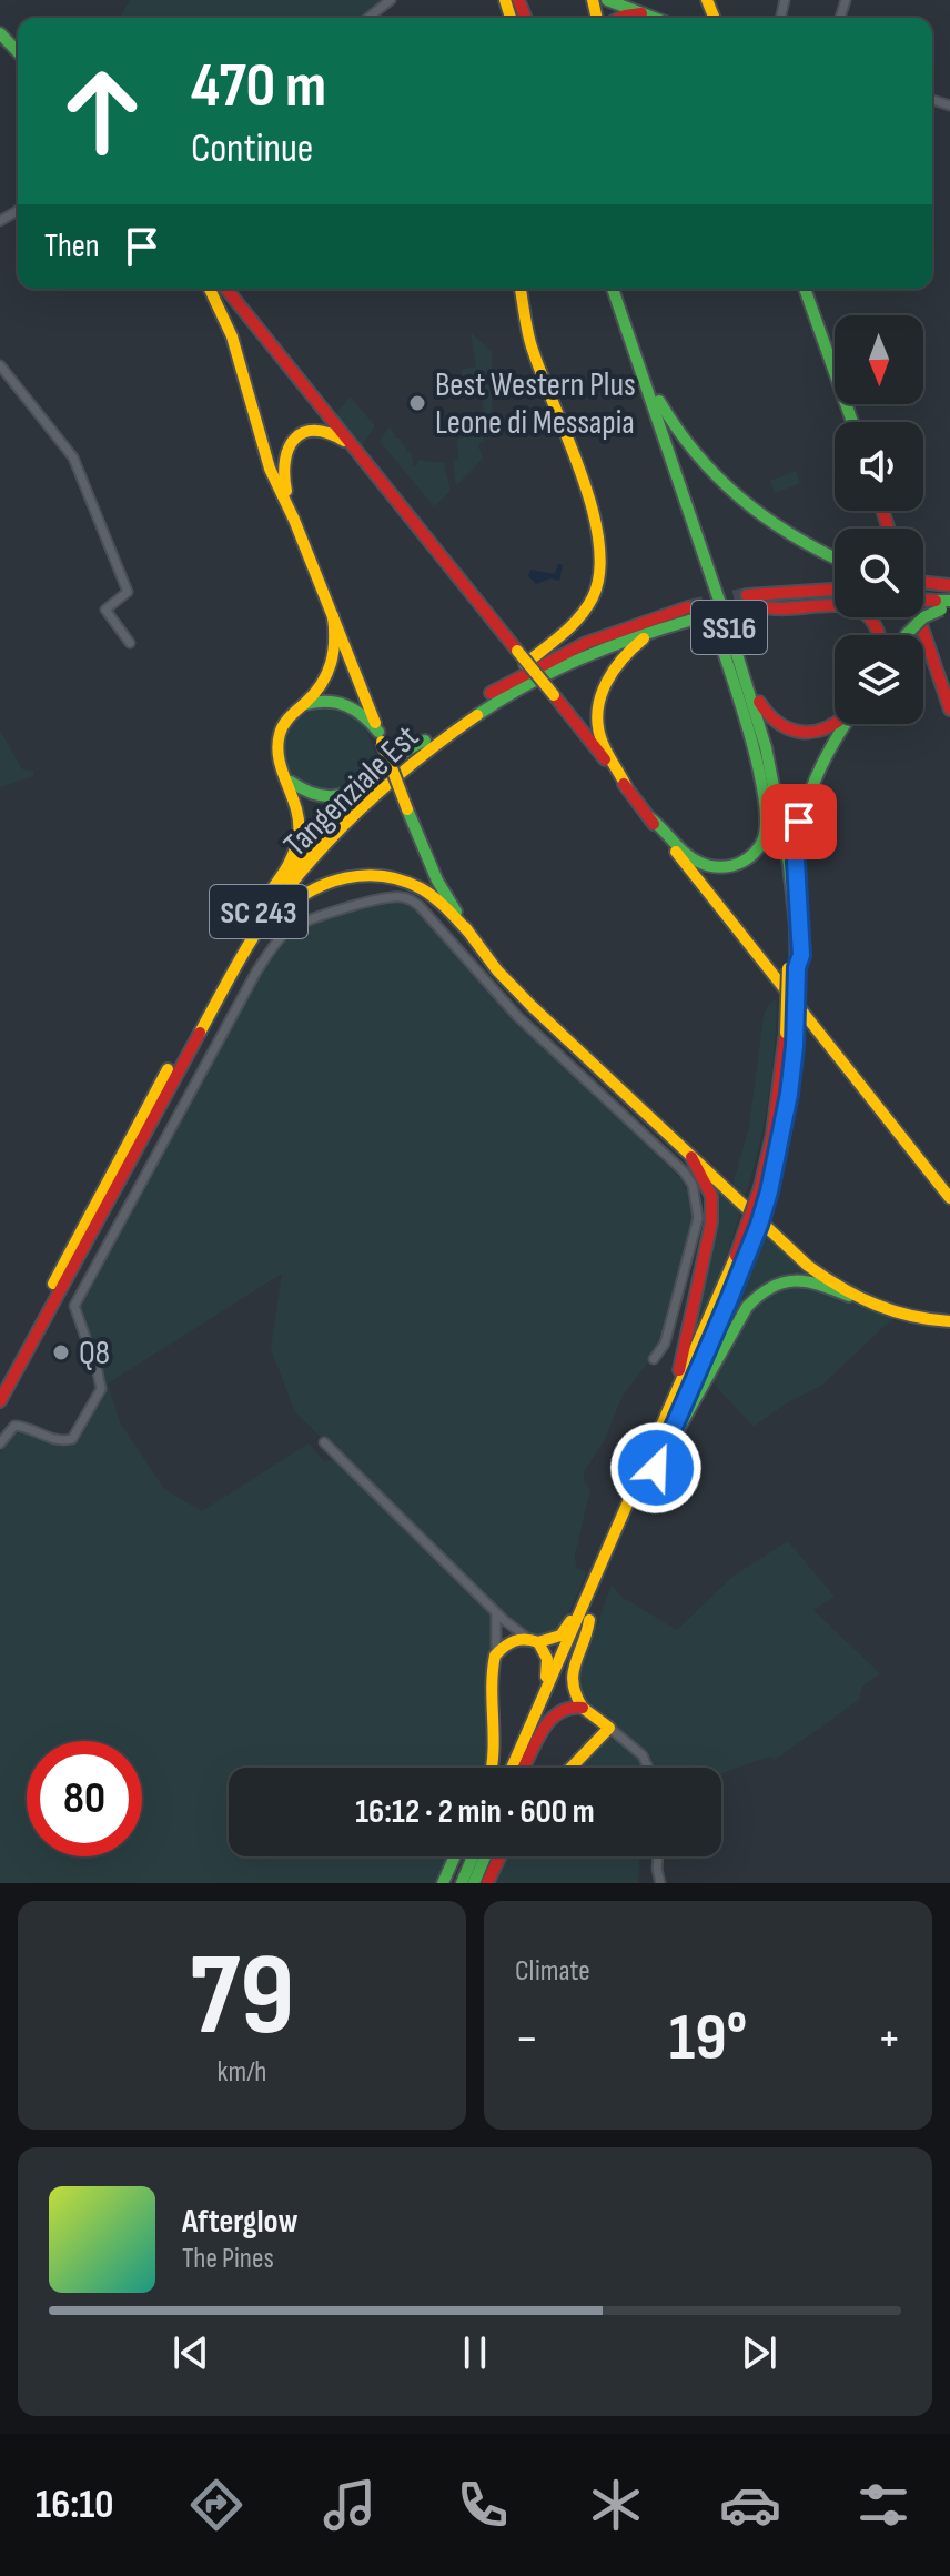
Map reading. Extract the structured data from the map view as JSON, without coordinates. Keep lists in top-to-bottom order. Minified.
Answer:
{"streets":{"main road":["SS16","Tangenziale Est","SC 243"]},"places":["Best Western Plus Leone di Messapia","Q8"],"north":"bottom","page":{"turn":["470 m","Continue"],"then":"Then","limit":"80","trip":"16:12 · 2 min · 600 m","tile":[["79","km/h"],"Climate"],"heat":["−","19°","+"],"song":["Afterglow","The Pines"],"tabs":"16:10"}}
